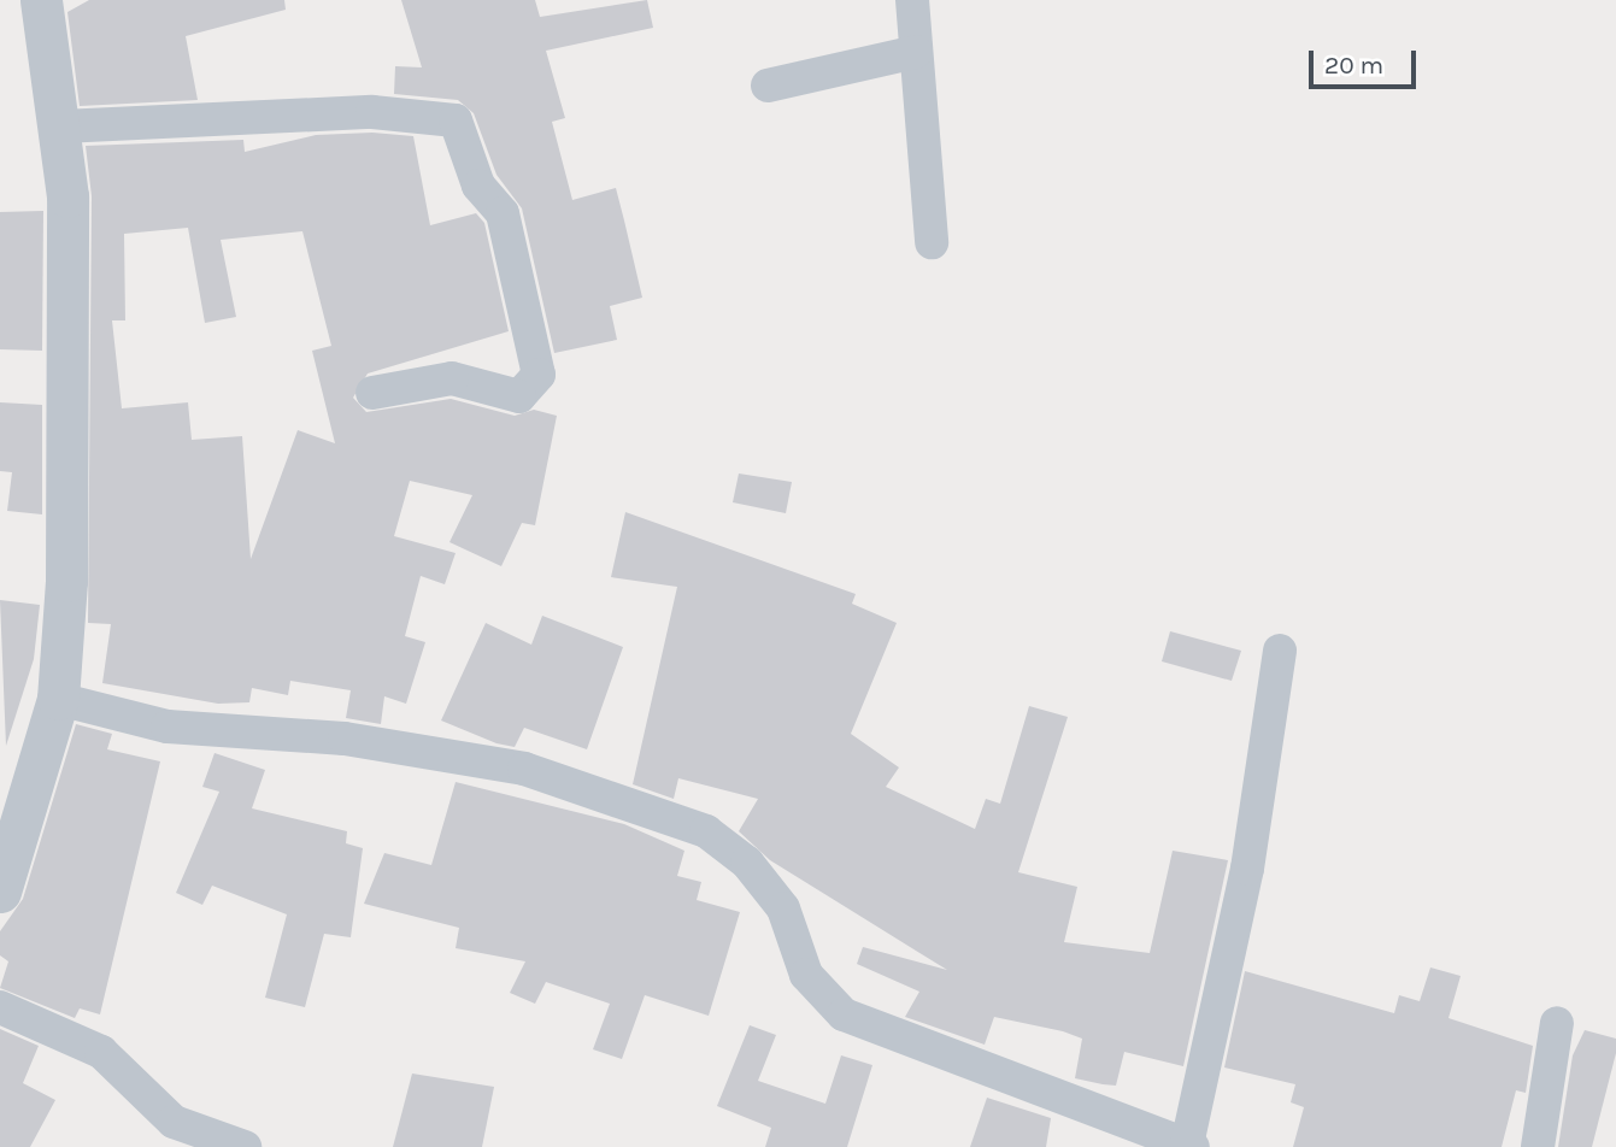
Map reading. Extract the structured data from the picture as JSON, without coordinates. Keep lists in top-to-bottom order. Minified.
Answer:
{"scale_bar":"20 m"}
